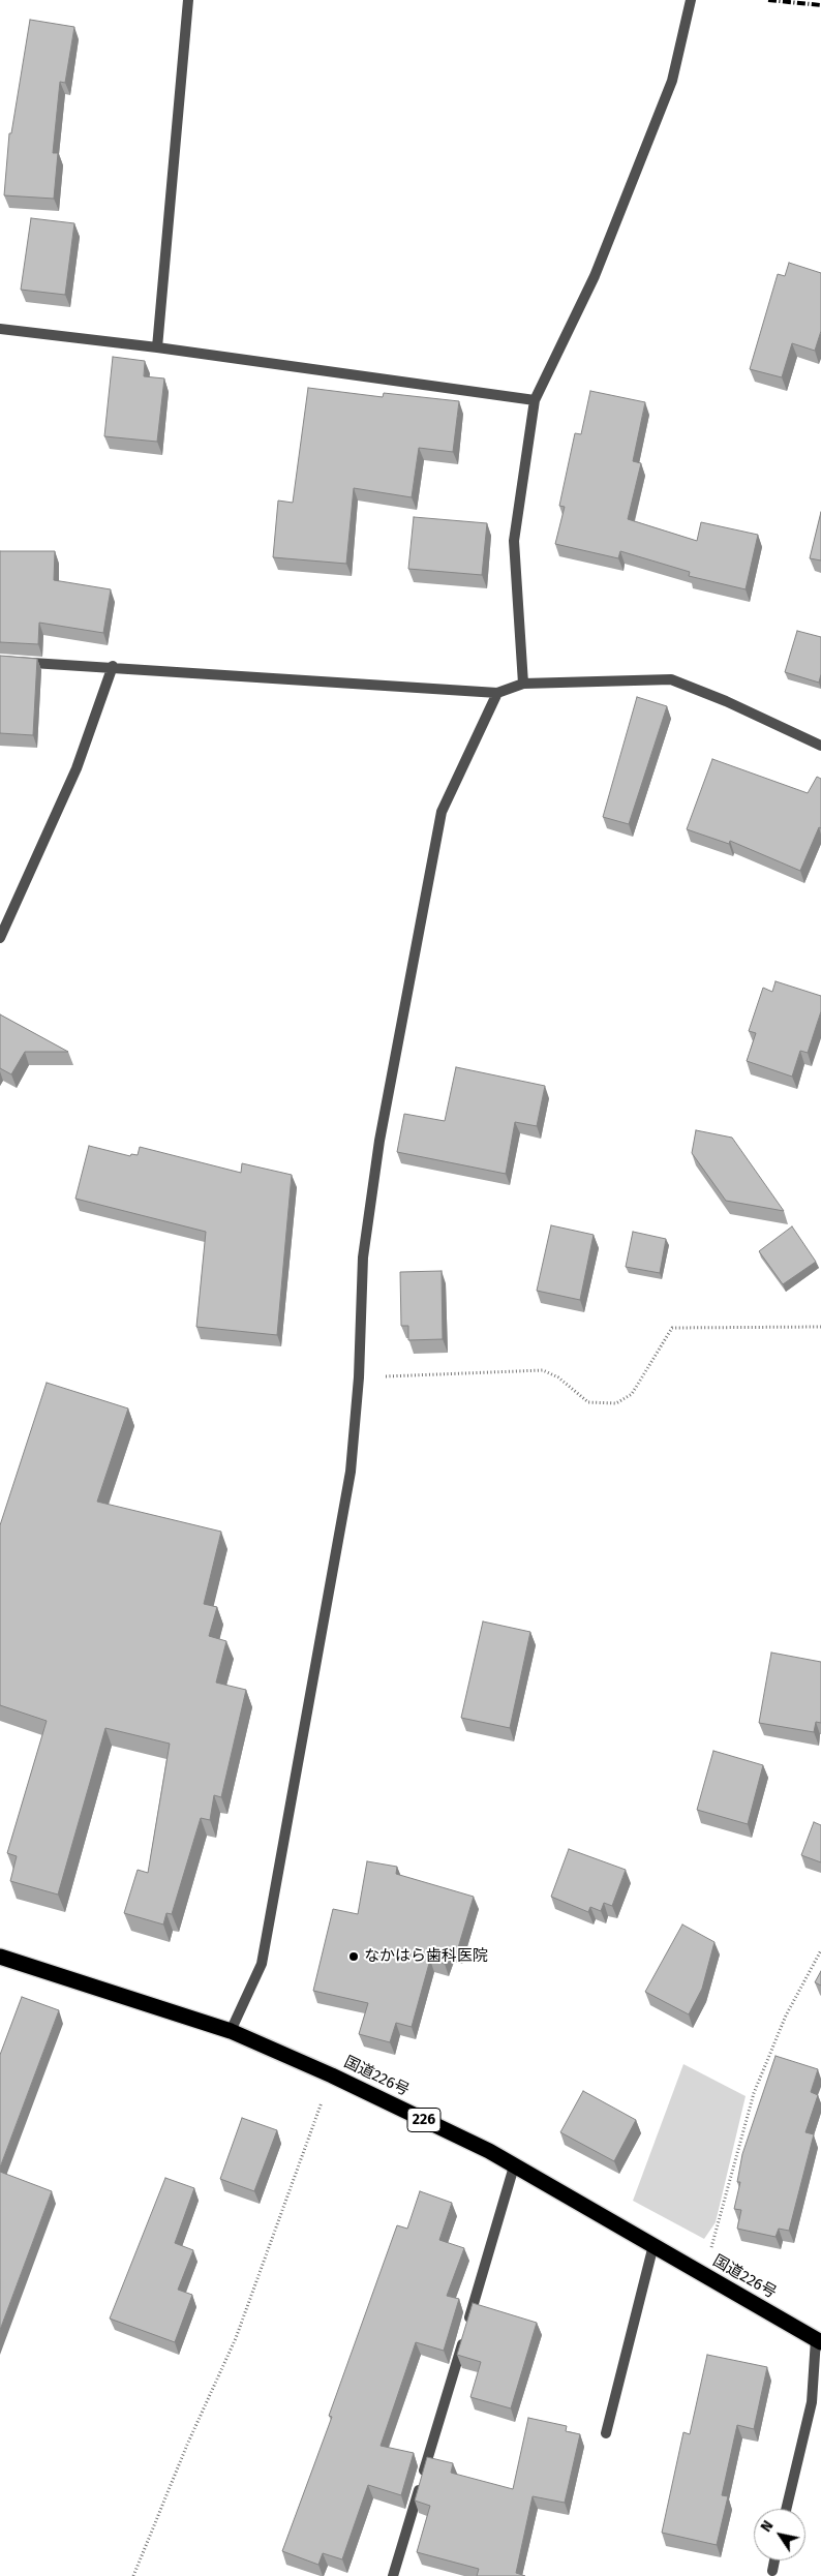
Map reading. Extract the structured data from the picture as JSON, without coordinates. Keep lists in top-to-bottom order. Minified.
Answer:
{"streets":{"highway":["国道226号","226"]},"places":["なかはら歯科医院"],"north":"top left"}
